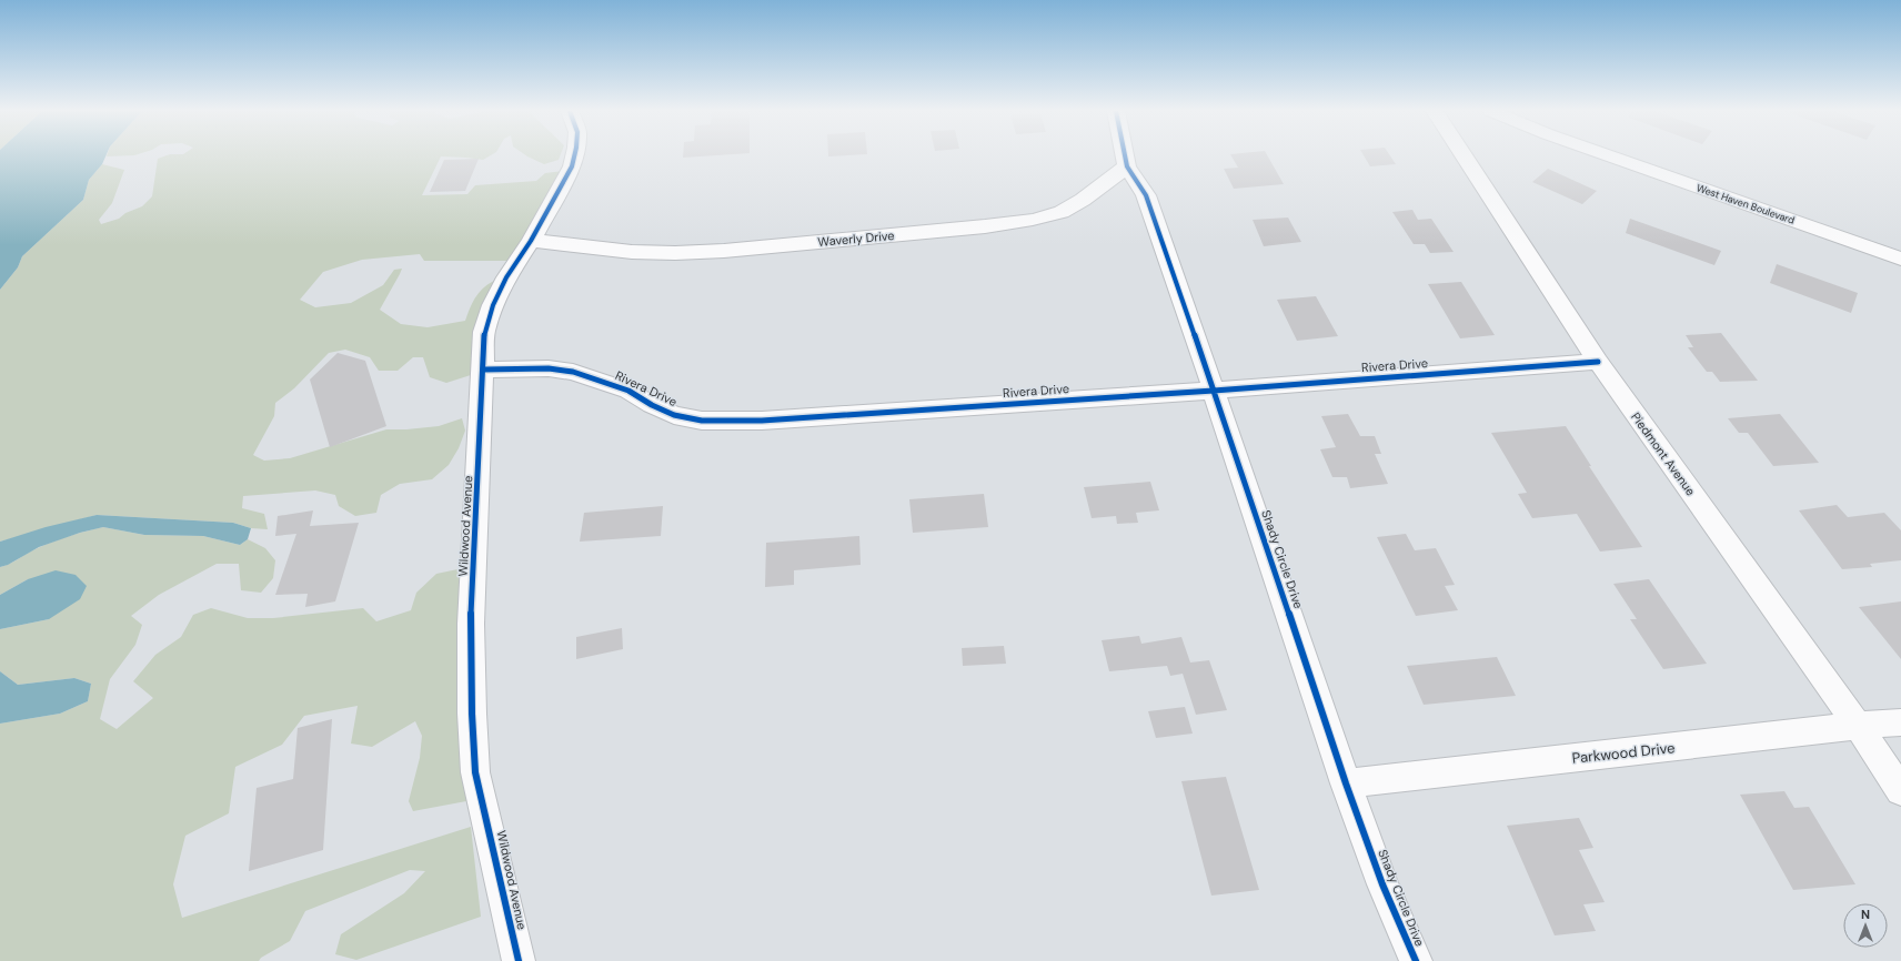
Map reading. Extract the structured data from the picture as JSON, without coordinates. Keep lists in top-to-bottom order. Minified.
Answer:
{"streets":{"street":["West Haven Boulevard","Waverly Drive","Rivera Drive","Piedmont Avenue","Wildwood Avenue","Shady Circle Drive","Parkwood Drive"]},"crossings":[["Waverly Drive","Wildwood Avenue"],["Waverly Drive","Shady Circle Drive"],["Rivera Drive","Piedmont Avenue"],["Rivera Drive","Wildwood Avenue"],["Rivera Drive","Shady Circle Drive"],["Piedmont Avenue","Parkwood Drive"],["Shady Circle Drive","Parkwood Drive"]],"north":"top"}
